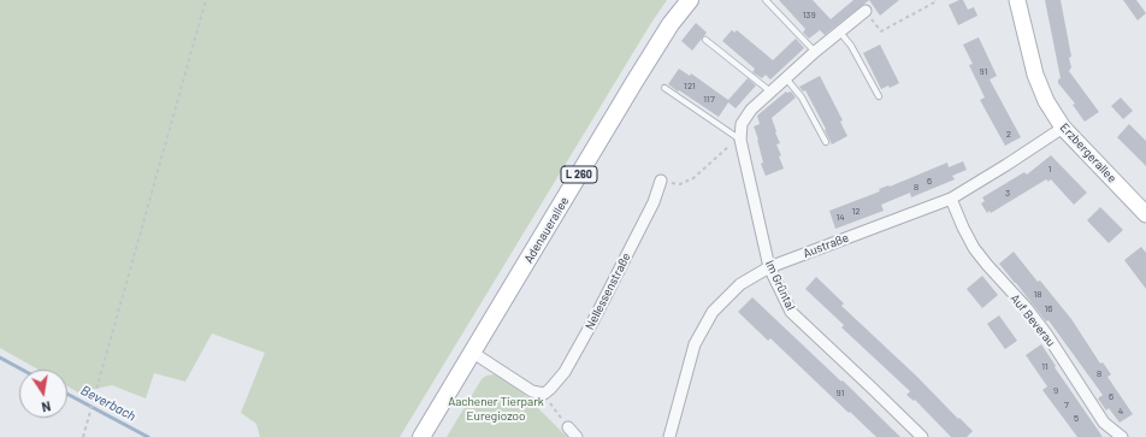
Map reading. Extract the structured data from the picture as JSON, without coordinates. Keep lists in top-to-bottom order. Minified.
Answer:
{"streets":{"main road":["L 260","Adenauerallee"],"street":["Erzbergerallee","Austraße","Im Grüntal","Nellessenstraße","Auf Beverau"]},"crossings":[["Erzbergerallee","Austraße"],["Austraße","Im Grüntal"],["Austraße","Auf Beverau"]],"water":["Beverbach"],"parks":["Aachener Tierpark Euregiozoo"],"house_numbers":["139","91","121","117","2","1","6","8","3","12","14","18","16","11","8","9","91","6","7","4","5"],"north":"bottom"}
